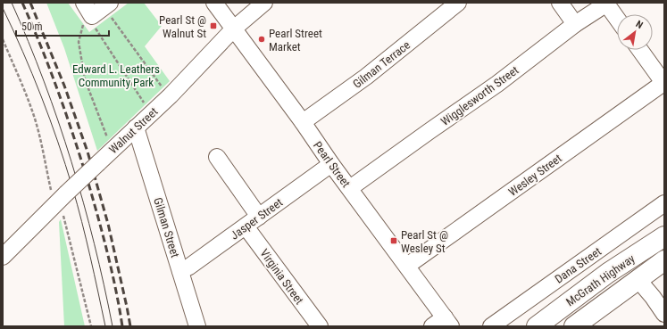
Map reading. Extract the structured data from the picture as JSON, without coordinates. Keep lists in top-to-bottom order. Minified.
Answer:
{"streets":{"highway":["McGrath Highway"],"street":["Gilman Terrace","Wigglesworth Street","Walnut Street","Pearl Street","Wesley Street","Jasper Street","Gilman Street","Dana Street","Virginia Street"]},"crossings":[["Gilman Terrace","Pearl Street"],["Wigglesworth Street","Pearl Street"],["Walnut Street","Pearl Street"],["Walnut Street","Gilman Street"],["Pearl Street","Wesley Street"],["Pearl Street","Jasper Street"],["Jasper Street","Gilman Street"],["Jasper Street","Virginia Street"]],"parks":["Edward L. Leathers Community Park"],"places":{"transit":["Pearl St @ Walnut St","Pearl St @ Wesley St"],"other":["Pearl Street Market"]},"scale_bar":"50 m","north":"top right"}
